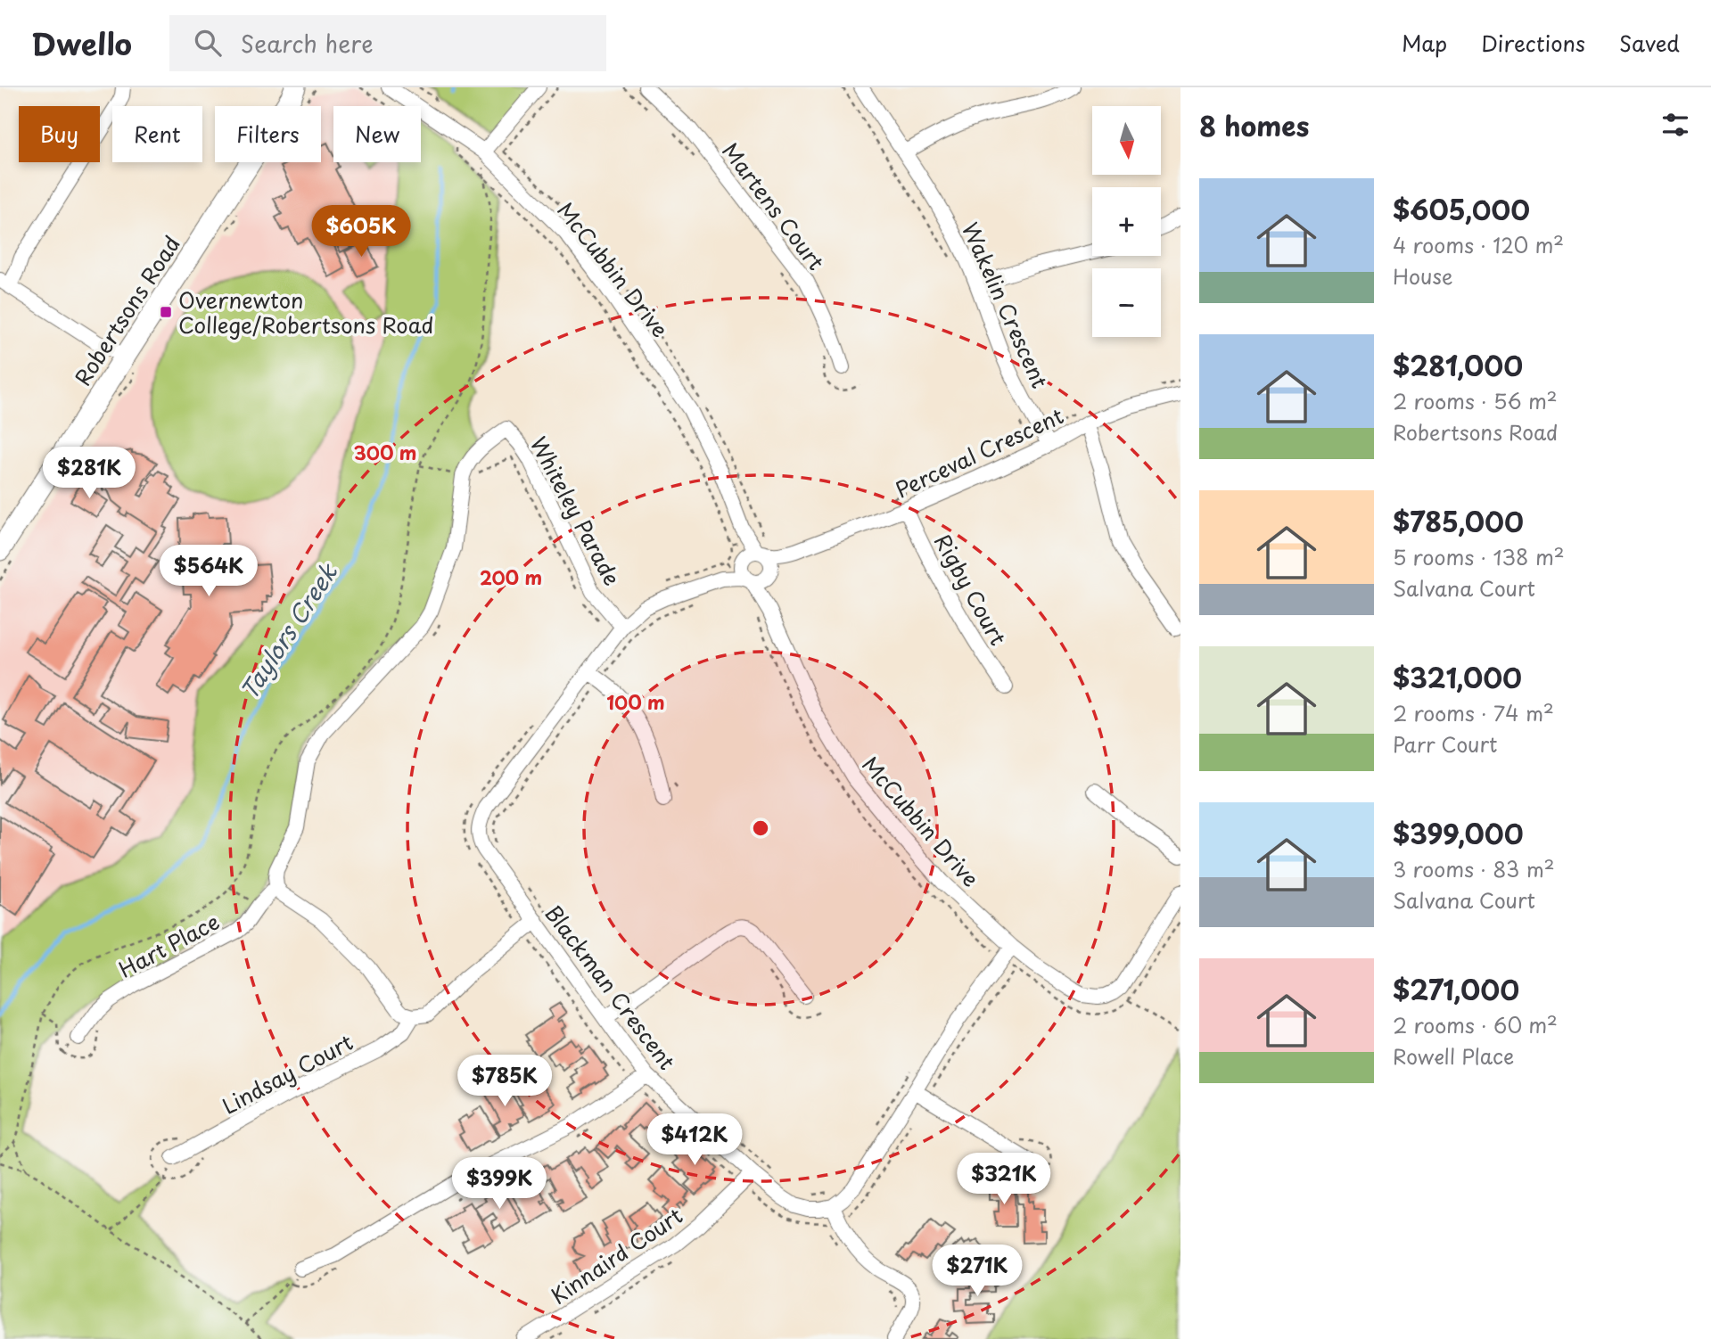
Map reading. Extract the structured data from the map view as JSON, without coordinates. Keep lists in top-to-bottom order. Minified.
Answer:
{"streets":{"street":["Martens Court","McCubbin Drive","Wakelin Crescent","Robertsons Road","Perceval Crescent","Whiteley Parade","Rigby Court","Hart Place","Blackman Crescent","Lindsay Court","Kinnaird Court"]},"crossings":[["McCubbin Drive","Perceval Crescent"],["McCubbin Drive","Blackman Crescent"],["Wakelin Crescent","Perceval Crescent"],["Perceval Crescent","Rigby Court"],["Perceval Crescent","Blackman Crescent"],["Whiteley Parade","Hart Place"],["Whiteley Parade","Blackman Crescent"],["Blackman Crescent","Kinnaird Court"]],"water":["Taylors Creek"],"places":{"transit":["Overnewton College/Robertsons Road"]},"north":"bottom","page":{"header":"Dwello","search":"Search here","nav":["Map","Directions","Saved"],"heading":"8 homes","map_buttons":["+","−"],"chip":["Buy","Rent","Filters","New"],"list":[{"name":"$605,000","note":"4 rooms · 120 m² · House"},{"name":"$281,000","note":"2 rooms · 56 m² · Robertsons Road"},{"name":"$785,000","note":"5 rooms · 138 m² · Salvana Court"},{"name":"$321,000","note":"2 rooms · 74 m² · Parr Court"},{"name":"$399,000","note":"3 rooms · 83 m² · Salvana Court"},{"name":"$271,000","note":"2 rooms · 60 m² · Rowell Place"}],"price":["$605K","$281K","$564K","$785K","$412K","$321K","$399K","$271K"]},"rings":["300 m","200 m","100 m"]}
